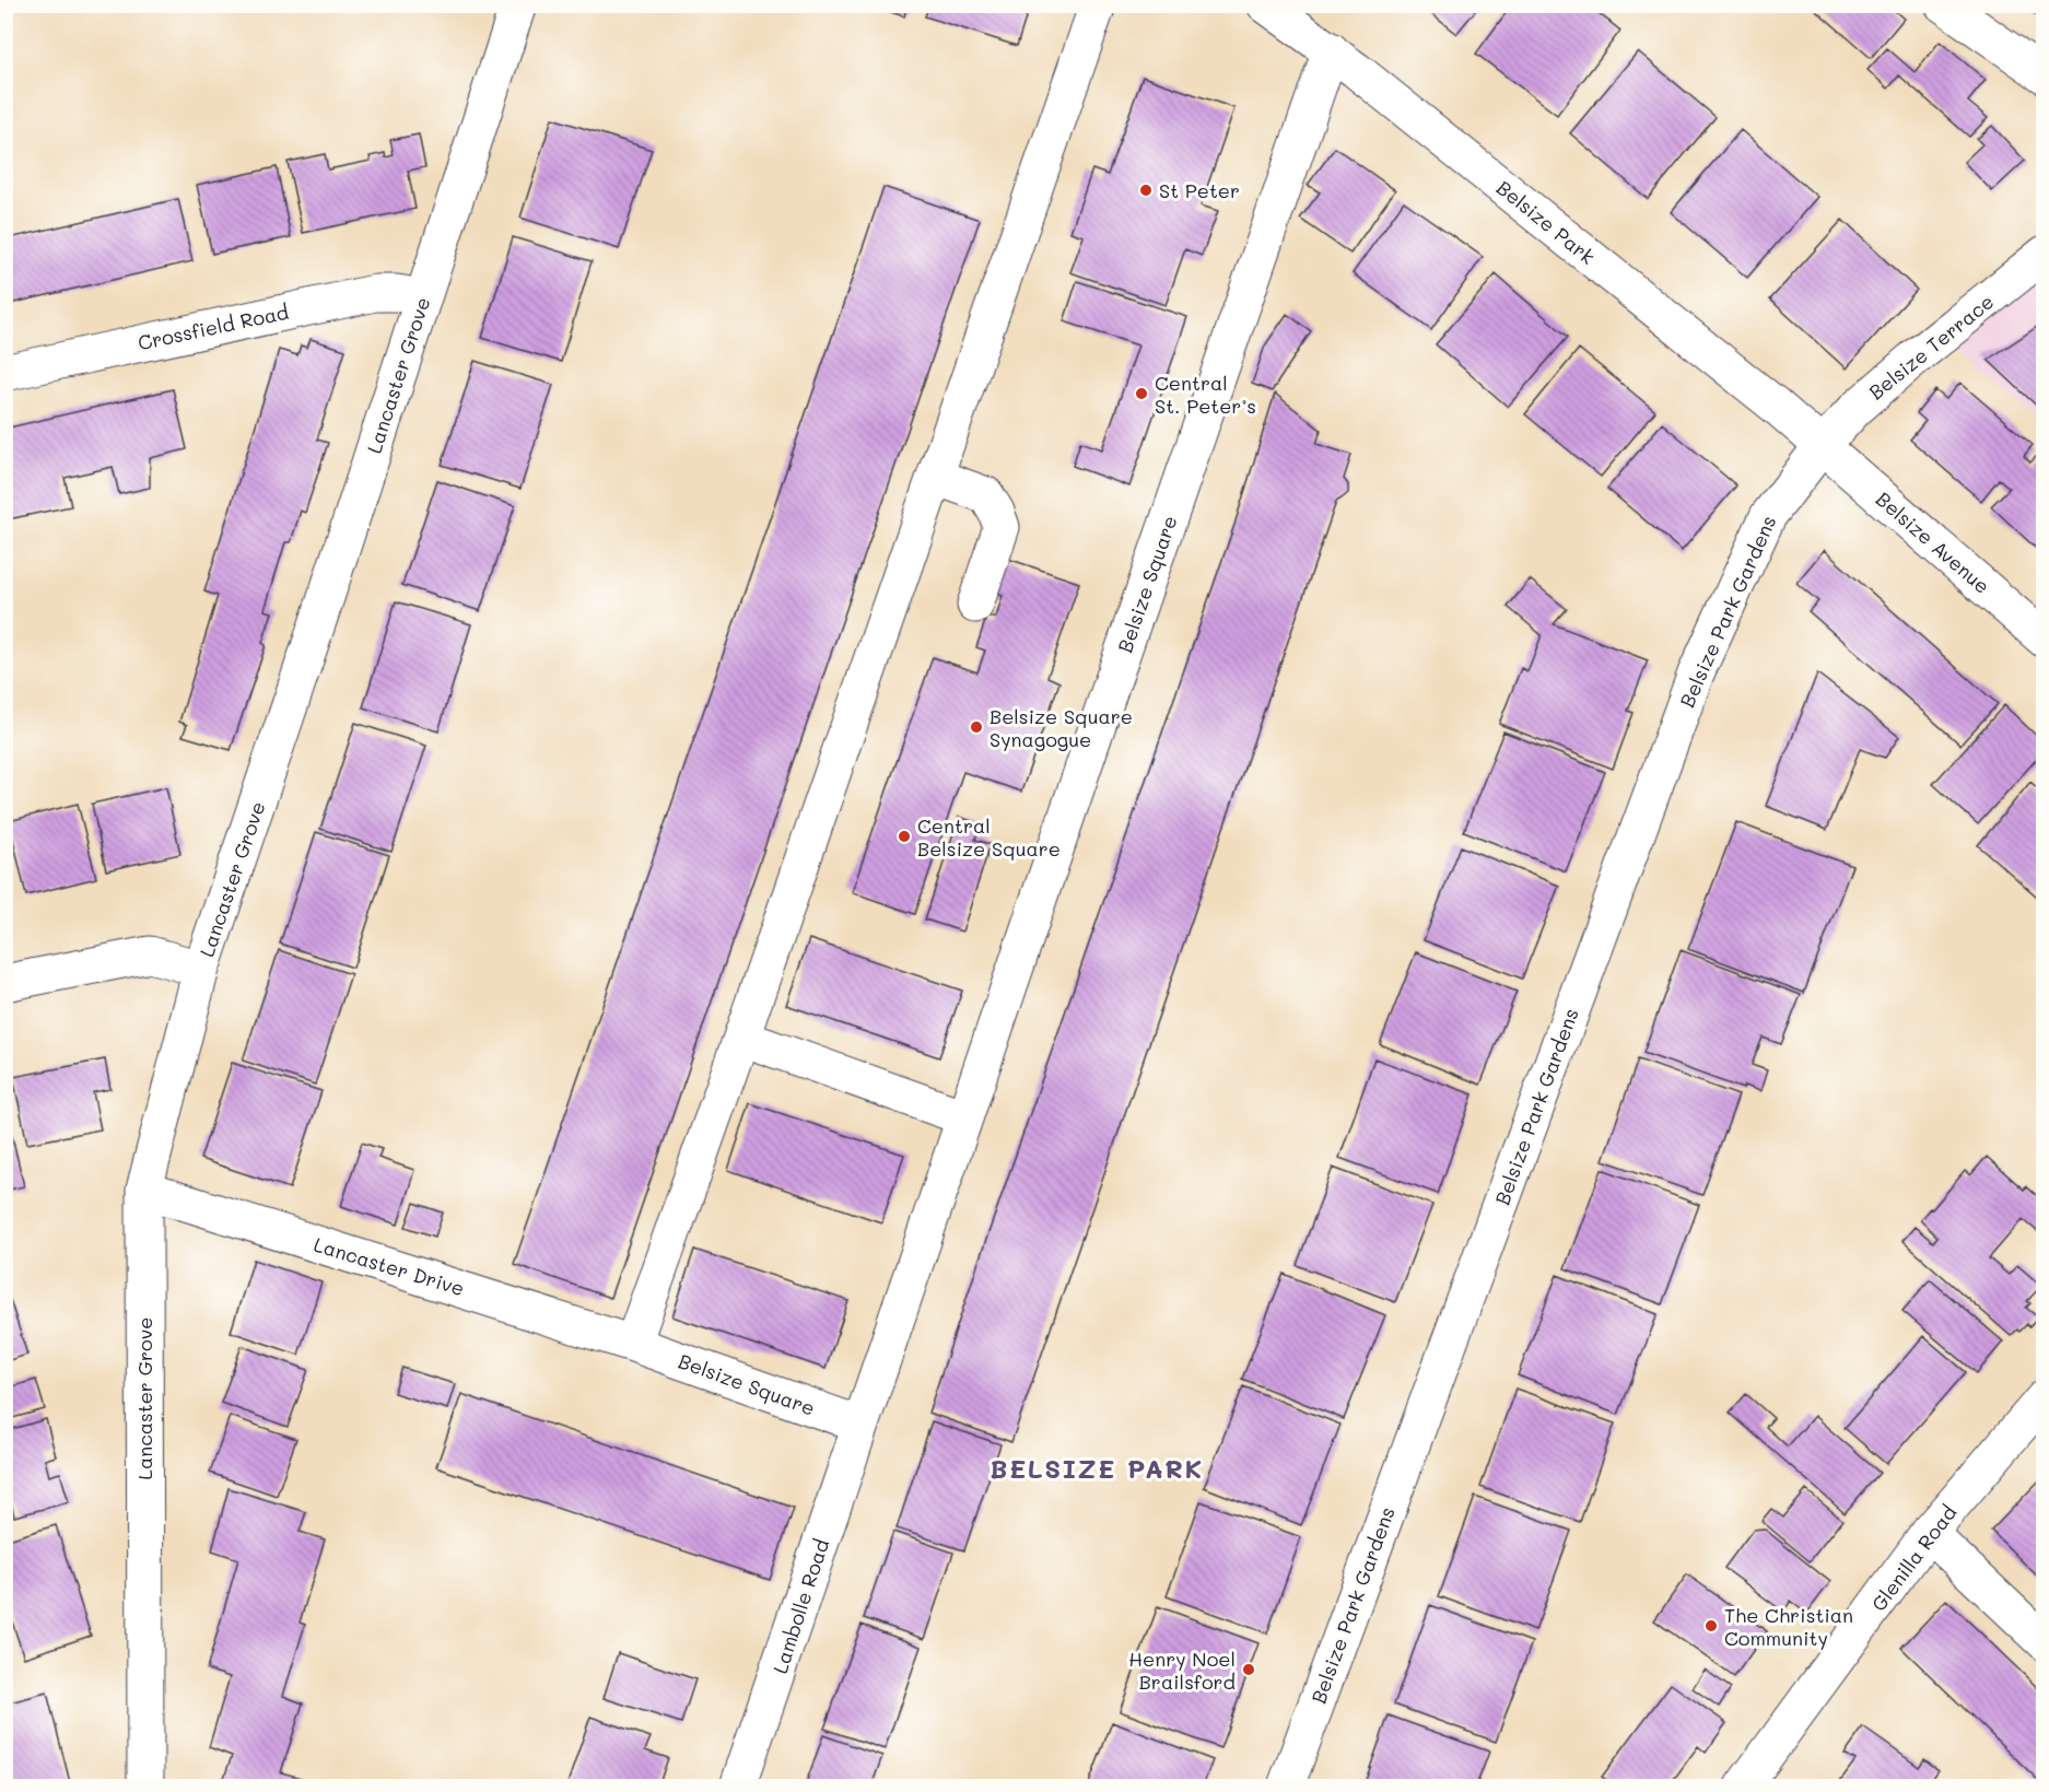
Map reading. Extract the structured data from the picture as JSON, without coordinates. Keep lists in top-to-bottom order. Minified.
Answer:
{"streets":{"street":["Belsize Park","Crossfield Road","Belsize Terrace","Lancaster Grove","Belsize Avenue","Belsize Square","Belsize Park Gardens","Lancaster Drive","Glenilla Road","Lambolle Road"]},"crossings":[["Belsize Park","Belsize Terrace"],["Belsize Park","Belsize Avenue"],["Belsize Park","Belsize Square"],["Belsize Park","Belsize Park Gardens"],["Crossfield Road","Lancaster Grove"],["Belsize Terrace","Belsize Avenue"],["Belsize Terrace","Belsize Park Gardens"],["Lancaster Grove","Lancaster Drive"],["Belsize Avenue","Belsize Park Gardens"],["Belsize Square","Lancaster Drive"],["Belsize Square","Lambolle Road"]],"districts":["BELSIZE PARK"],"places":["St Peter","Central St. Peter’s","Belsize Square Synagogue","Central Belsize Square","The Christian Community","Henry Noel Brailsford"]}
